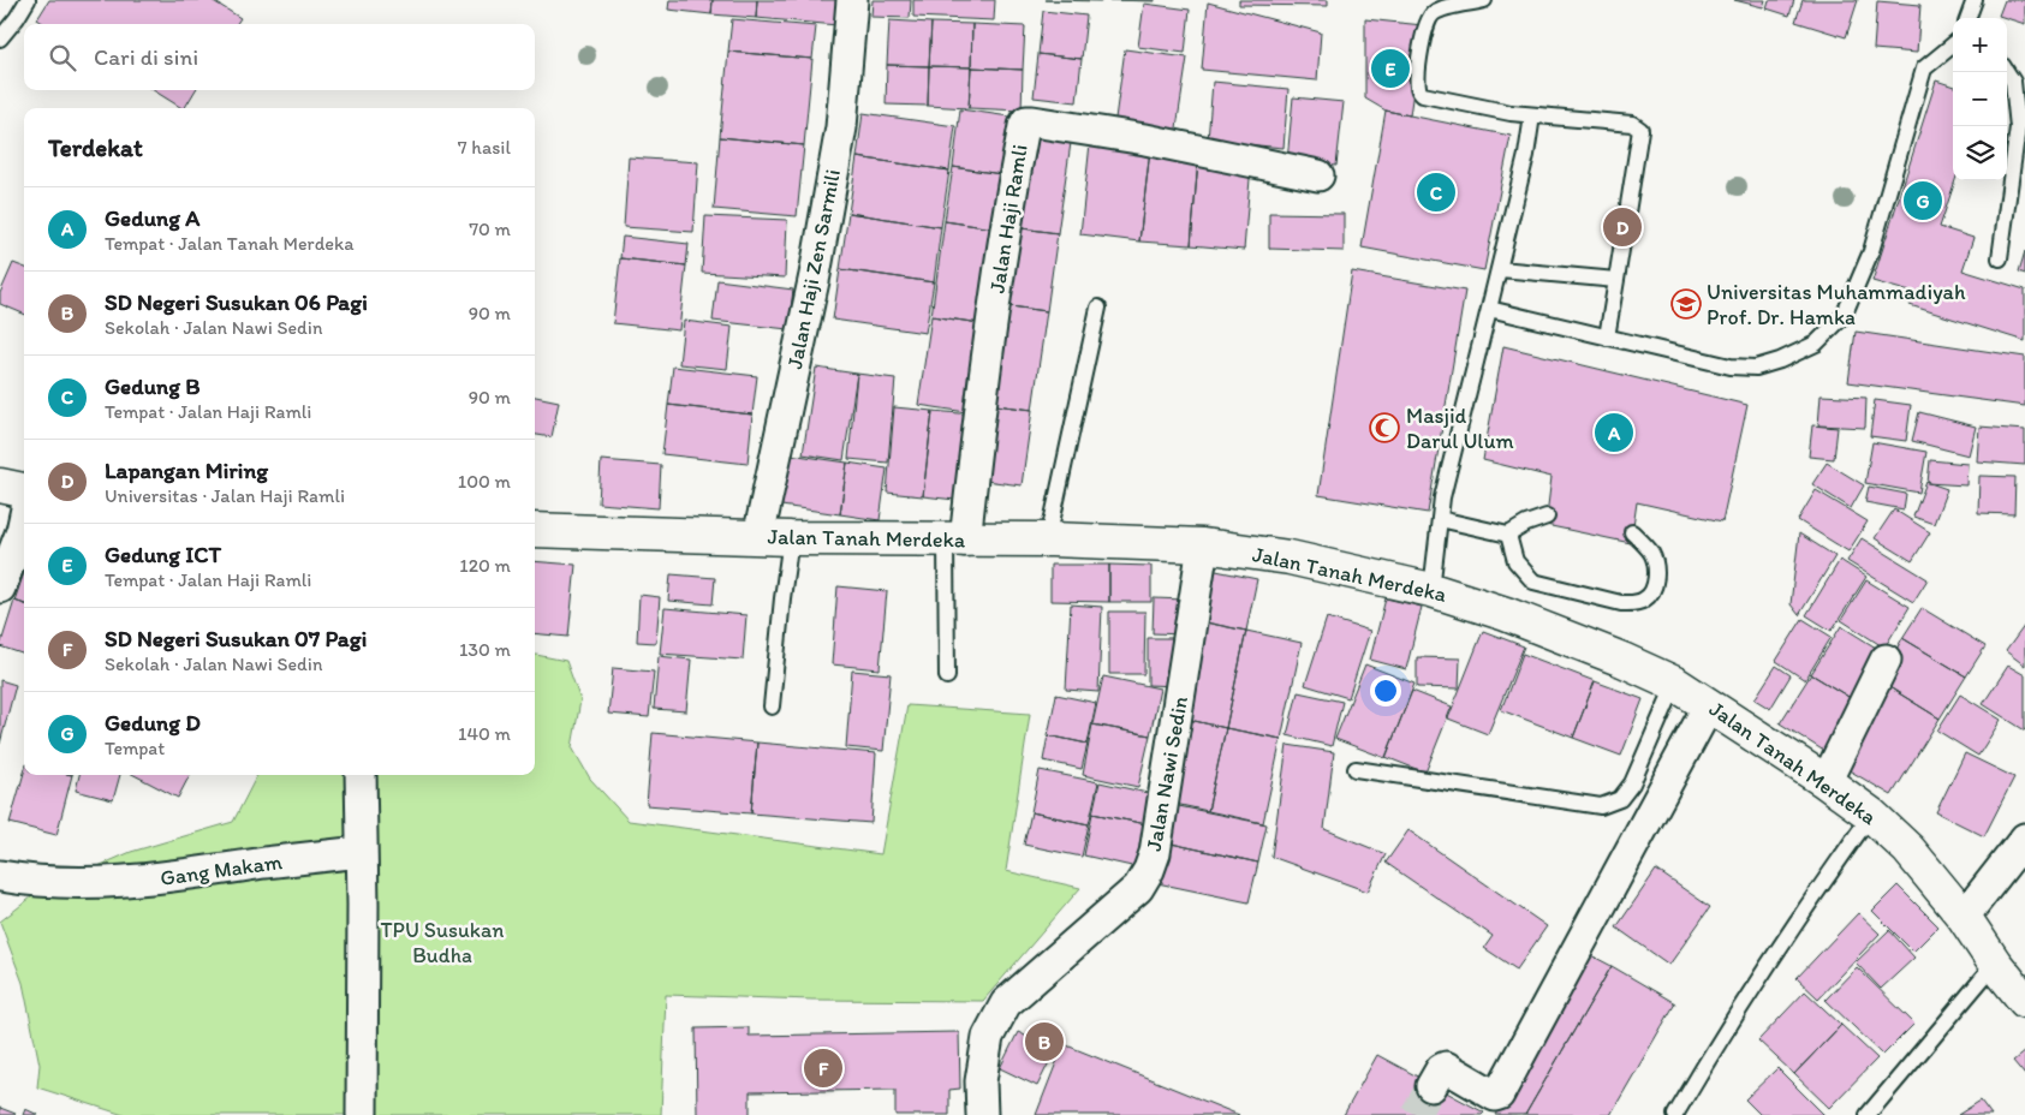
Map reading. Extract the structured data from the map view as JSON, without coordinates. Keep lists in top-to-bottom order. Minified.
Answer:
{"streets":{"street":["Jalan Haji Ramli","Jalan Haji Zen Sarmili","Jalan Tanah Merdeka","Jalan Nawi Sedin","Gang Makam"]},"crossings":[["Jalan Haji Ramli","Jalan Tanah Merdeka"],["Jalan Haji Zen Sarmili","Jalan Tanah Merdeka"],["Jalan Tanah Merdeka","Jalan Nawi Sedin"]],"parks":["TPU Susukan Budha"],"places":{"school or university":["Universitas Muhammadiyah Prof. Dr. Hamka"],"mosque":["Masjid Darul Ulum"]},"page":{"map_buttons":["+","−"],"search":"Cari di sini","pins":["E","C","G","D","A","B","F"],"heading":["Terdekat","7 hasil"],"list":[{"mark":"A","name":"Gedung A","note":"Tempat · Jalan Tanah Merdeka","value":"70 m"},{"mark":"B","name":"SD Negeri Susukan 06 Pagi","note":"Sekolah · Jalan Nawi Sedin","value":"90 m"},{"mark":"C","name":"Gedung B","note":"Tempat · Jalan Haji Ramli","value":"90 m"},{"mark":"D","name":"Lapangan Miring","note":"Universitas · Jalan Haji Ramli","value":"100 m"},{"mark":"E","name":"Gedung ICT","note":"Tempat · Jalan Haji Ramli","value":"120 m"},{"mark":"F","name":"SD Negeri Susukan 07 Pagi","note":"Sekolah · Jalan Nawi Sedin","value":"130 m"},{"mark":"G","name":"Gedung D","note":"Tempat","value":"140 m"}]}}
